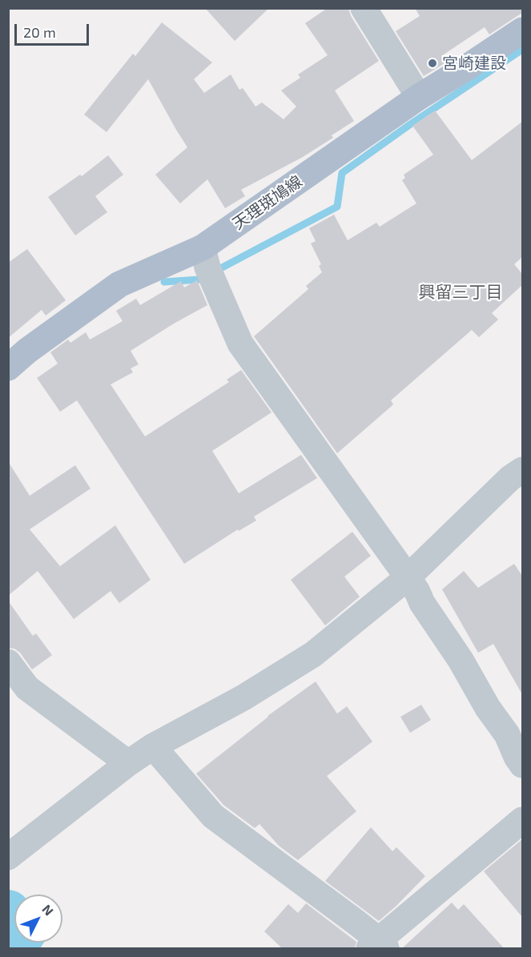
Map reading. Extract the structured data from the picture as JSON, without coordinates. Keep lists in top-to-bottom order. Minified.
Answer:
{"streets":{"main road":["天理斑鳩線"]},"districts":["興留三丁目"],"places":["宮崎建設"],"scale_bar":"20 m","north":"top right"}
